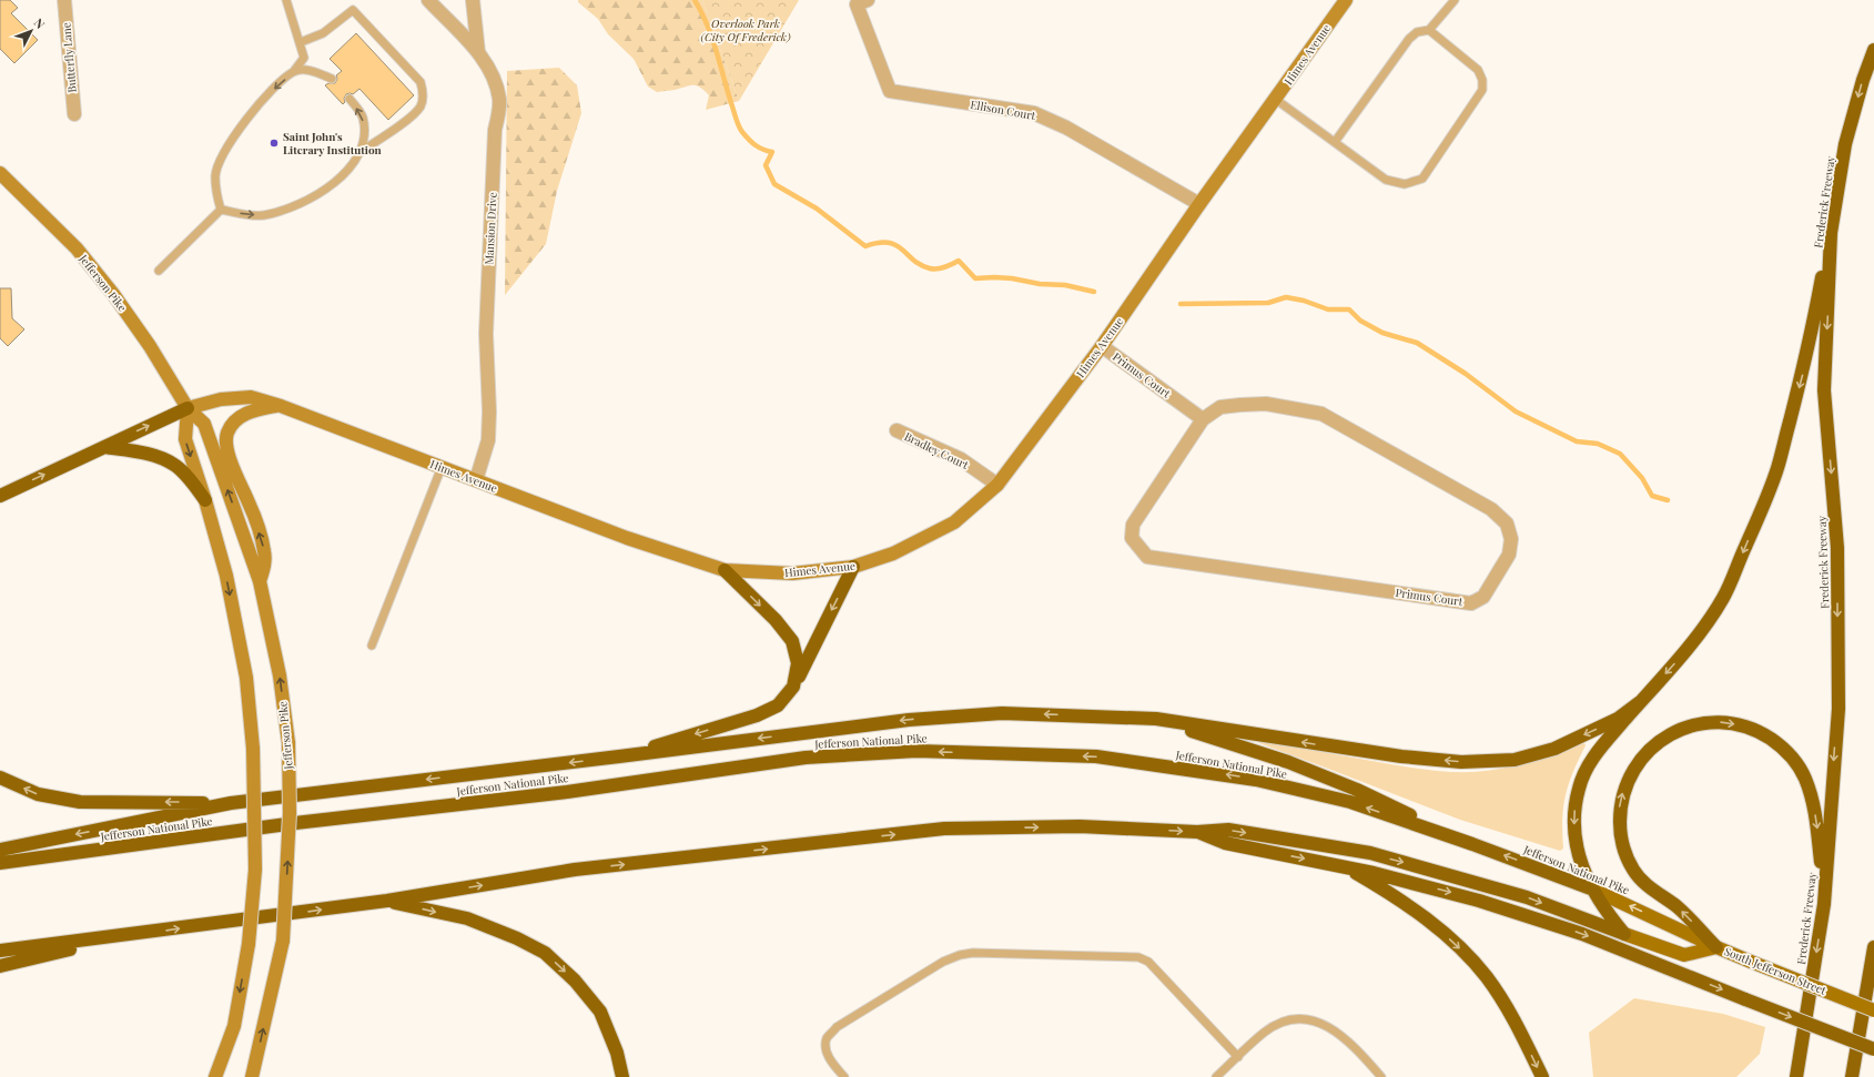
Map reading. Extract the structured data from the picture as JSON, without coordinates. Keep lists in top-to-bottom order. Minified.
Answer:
{"streets":{"highway":["Frederick Freeway","Jefferson National Pike"],"main road":["Himes Avenue","Jefferson Pike","South Jefferson Street"],"street":["Butterfly Lane","Ellison Court","Mansion Drive","Primus Court","Bradley Court"]},"crossings":[["Himes Avenue","Ellison Court"],["Himes Avenue","Mansion Drive"],["Himes Avenue","Jefferson Pike"],["Himes Avenue","Primus Court"],["Himes Avenue","Bradley Court"],["Jefferson National Pike","South Jefferson Street"]],"parks":["Overlook Park (City Of Frederick)"],"places":["Saint John's Literary Institution"],"north":"top right"}
